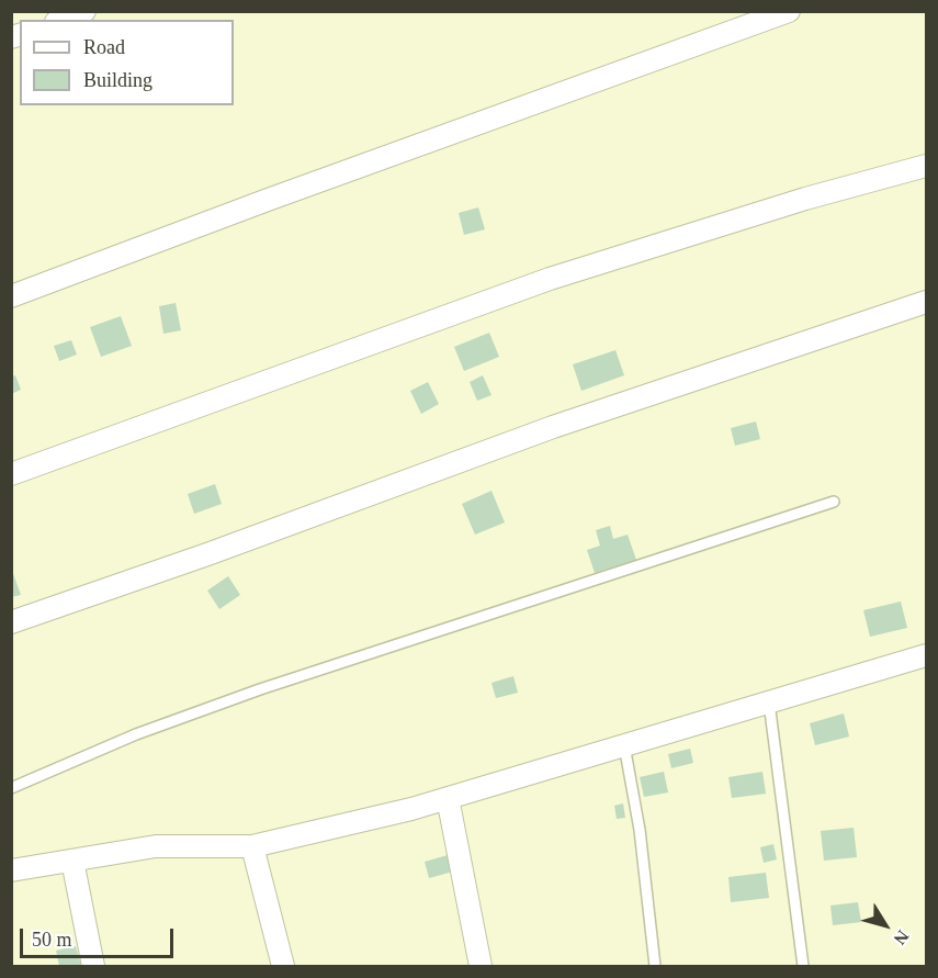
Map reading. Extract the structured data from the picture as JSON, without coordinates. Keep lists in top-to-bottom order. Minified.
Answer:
{"legend":["Road","Building"],"scale_bar":"50 m","north":"bottom right"}
